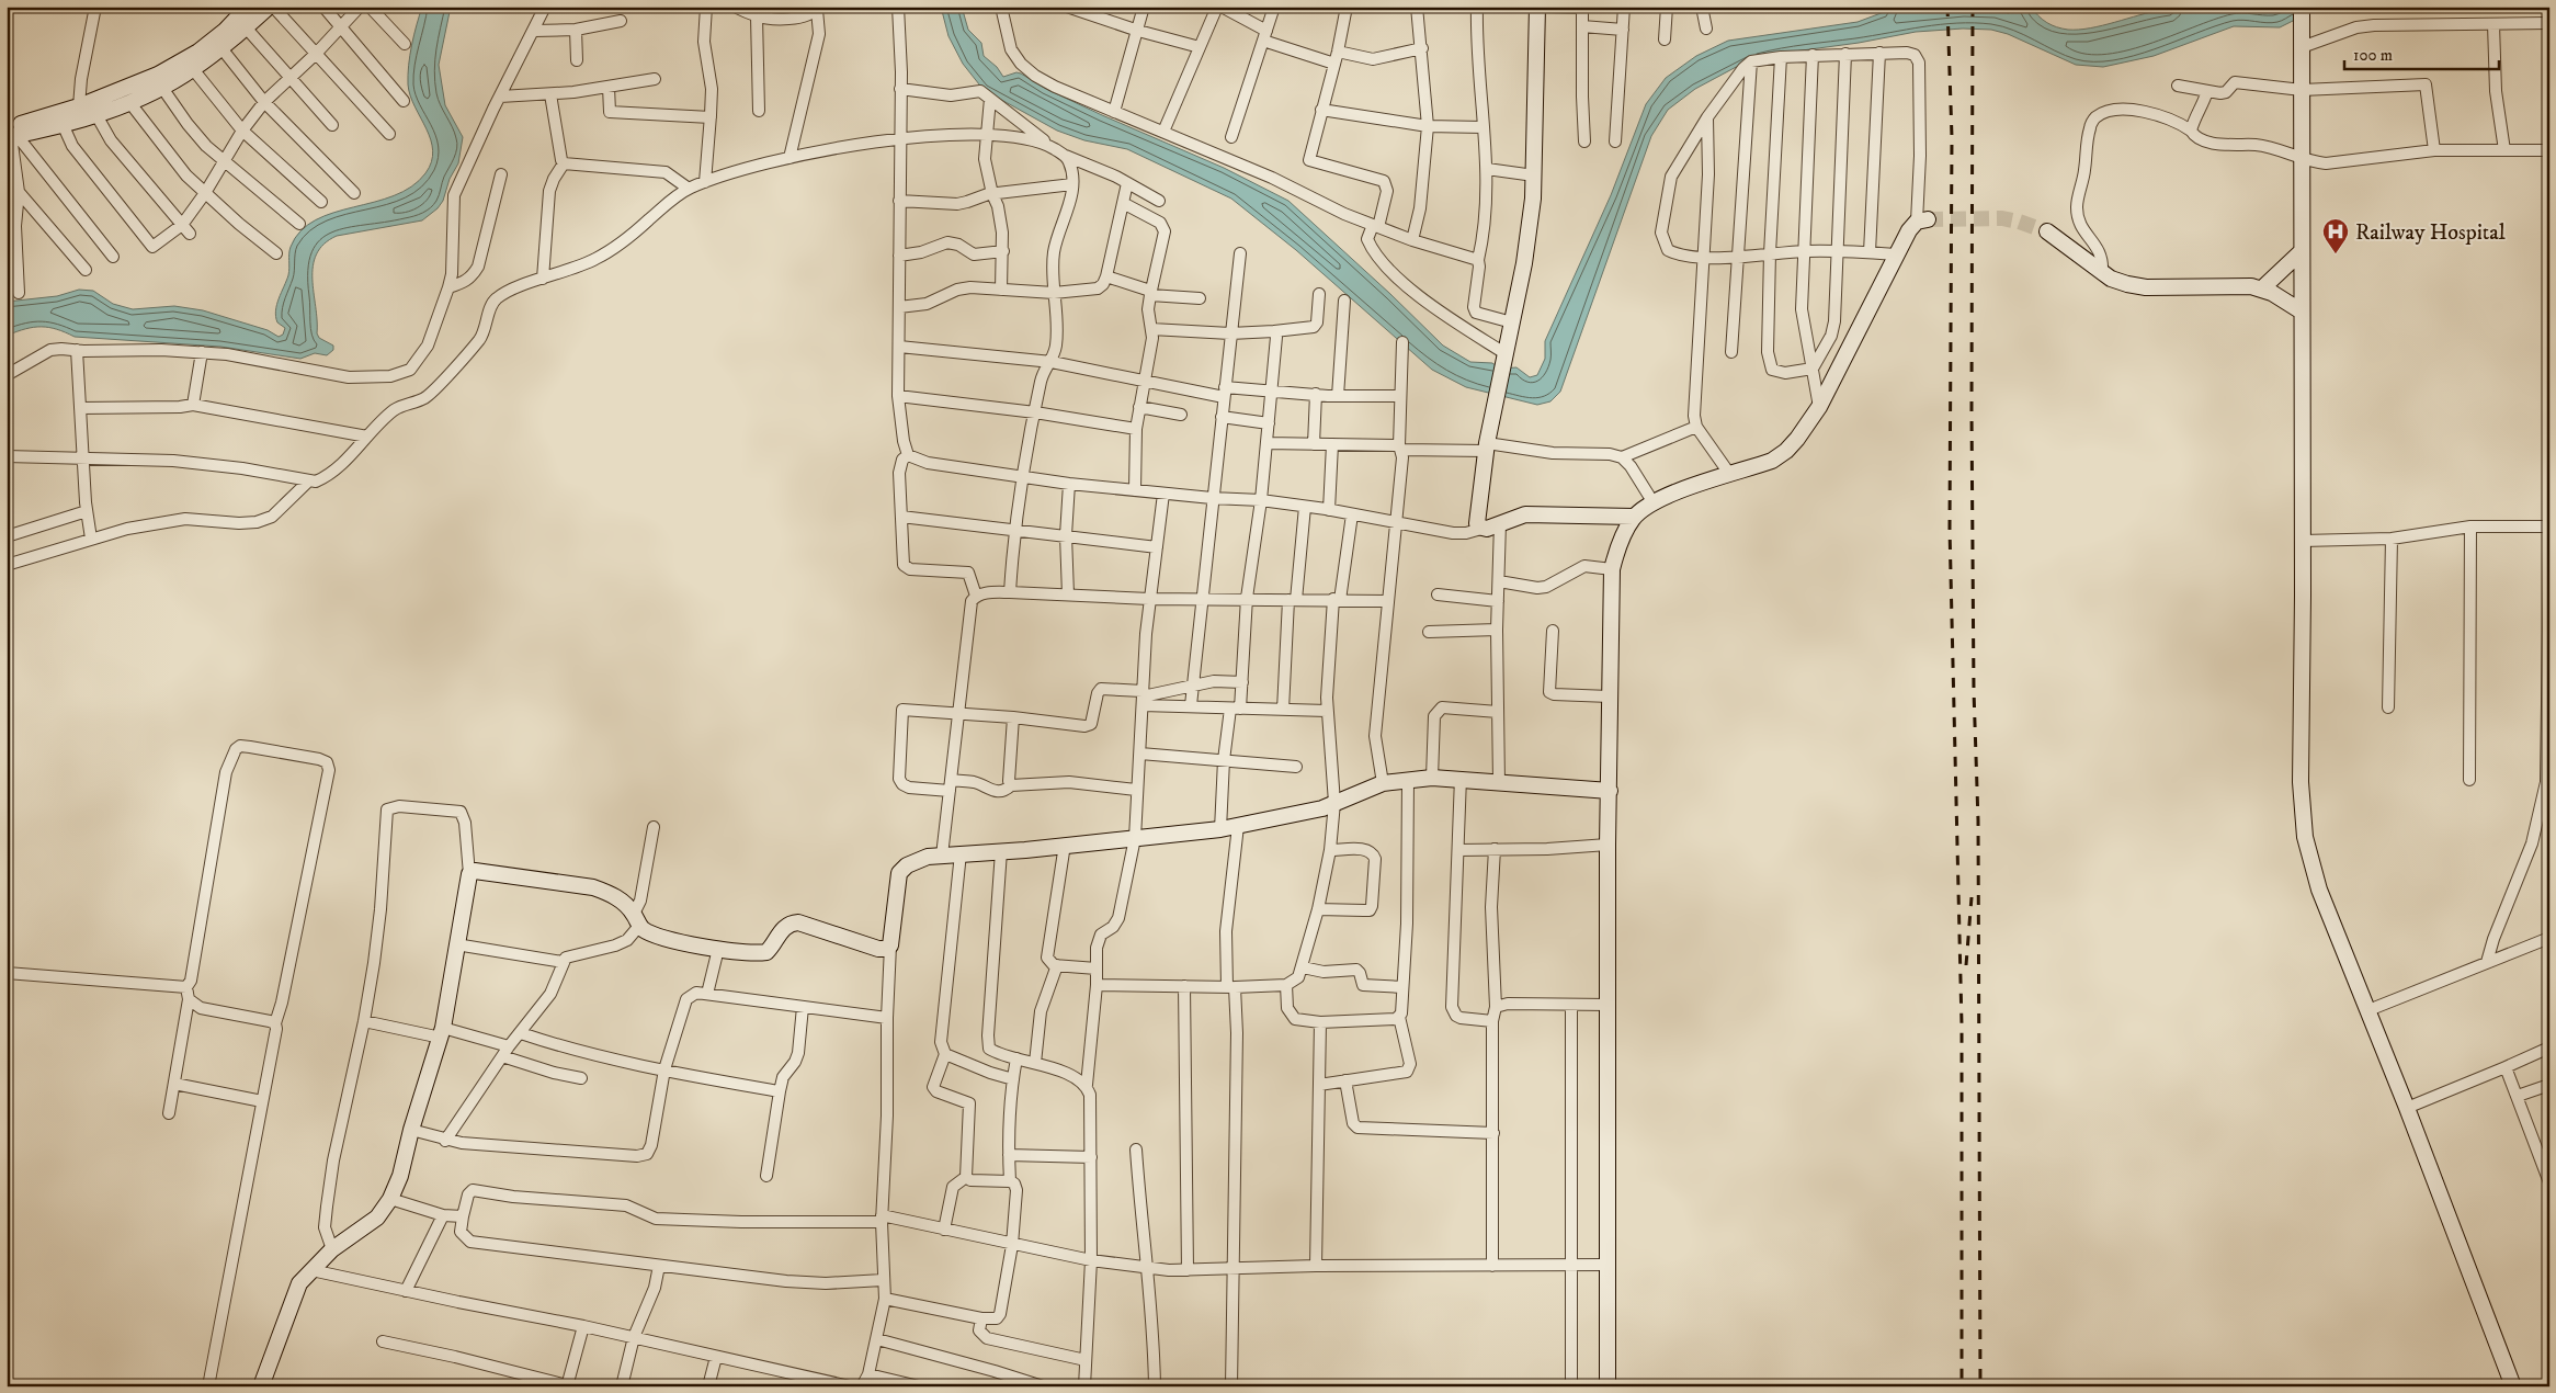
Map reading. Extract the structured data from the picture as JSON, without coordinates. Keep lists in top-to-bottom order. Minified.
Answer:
{"places":{"hospital":["Railway Hospital"]},"scale_bar":"100 m"}
